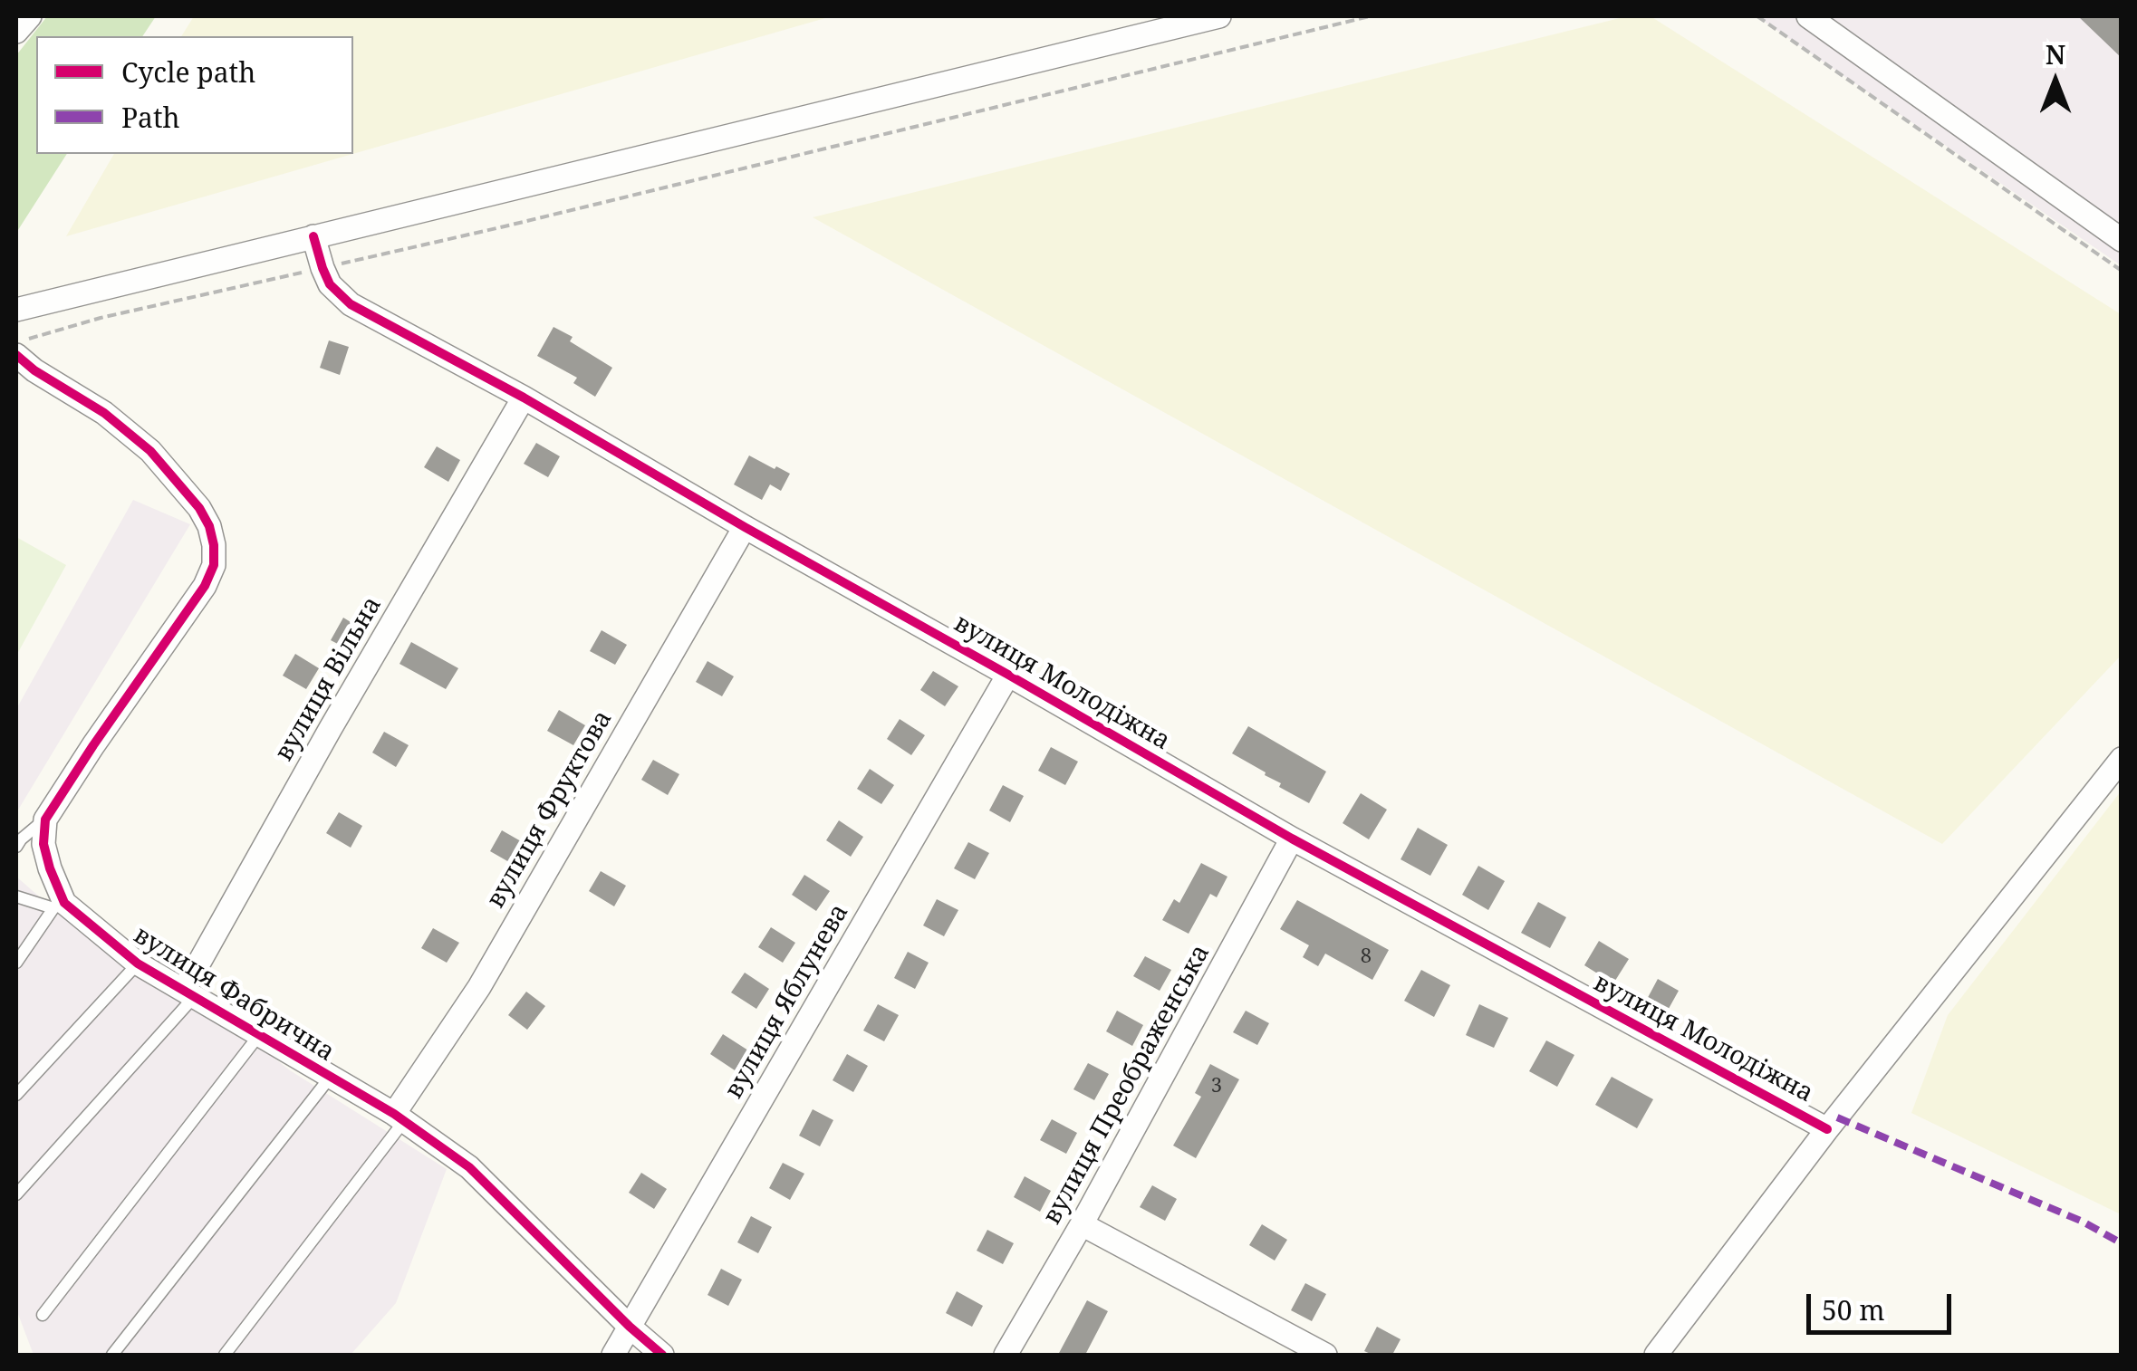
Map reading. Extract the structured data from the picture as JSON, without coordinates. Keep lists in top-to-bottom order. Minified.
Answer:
{"streets":{"street":["вулиця Вільна","вулиця Молодіжна","вулиця Фруктова","вулиця Фабрична","вулиця Яблунева","вулиця Преображенська"]},"crossings":[["вулиця Вільна","вулиця Молодіжна"],["вулиця Вільна","вулиця Фабрична"],["вулиця Молодіжна","вулиця Фруктова"],["вулиця Молодіжна","вулиця Яблунева"],["вулиця Молодіжна","вулиця Преображенська"],["вулиця Фруктова","вулиця Фабрична"],["вулиця Фабрична","вулиця Яблунева"]],"house_numbers":["8","3"],"legend":["Cycle path","Path"],"scale_bar":"50 m","north":"top"}
